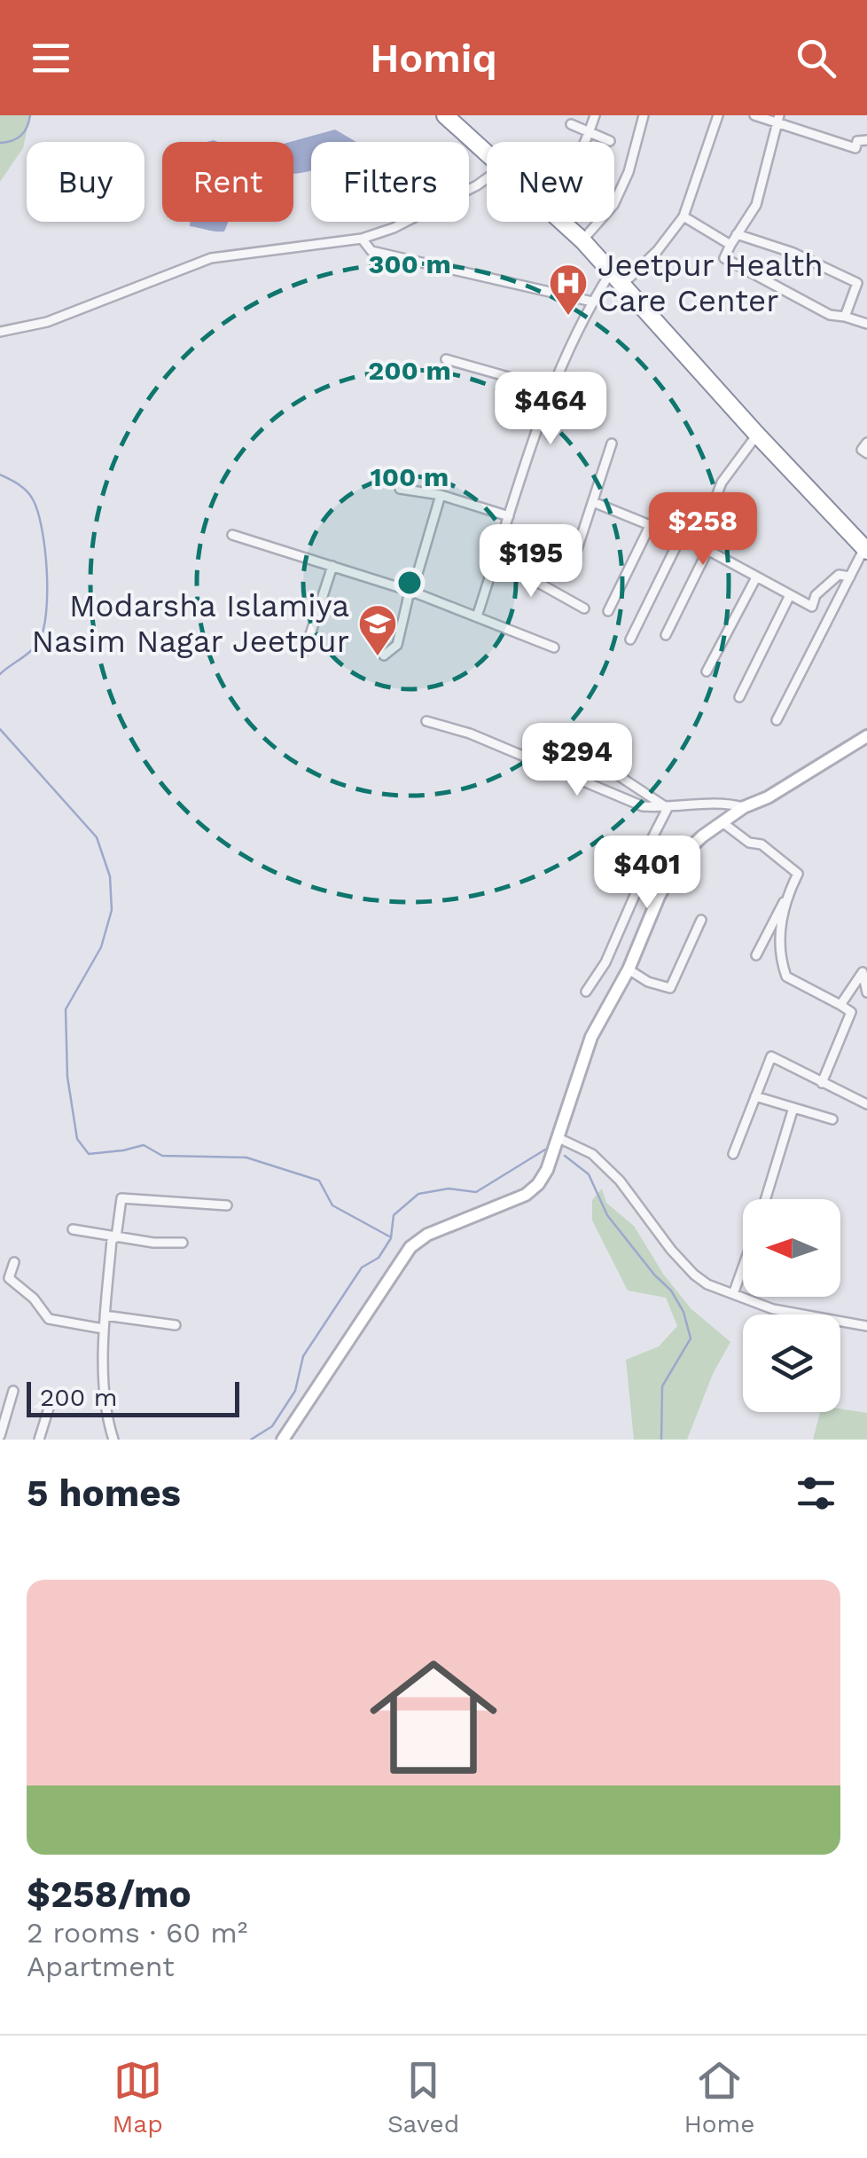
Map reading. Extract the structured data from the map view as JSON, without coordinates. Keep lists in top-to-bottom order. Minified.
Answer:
{"places":{"hospital":["Jeetpur Health Care Center"],"school or university":["Modarsha Islamiya Nasim Nagar Jeetpur"]},"scale_bar":"200 m","north":"left","page":{"header":"Homiq","chip":["Buy","Rent","Filters","New"],"price":["$464","$258","$195","$294","$401"],"scale":"200 m","heading":"5 homes","list":[{"name":"$258/mo","note":"2 rooms · 60 m² · Apartment"}],"tabs":["Map","Saved","Home"]},"rings":["300 m","200 m","100 m"]}
